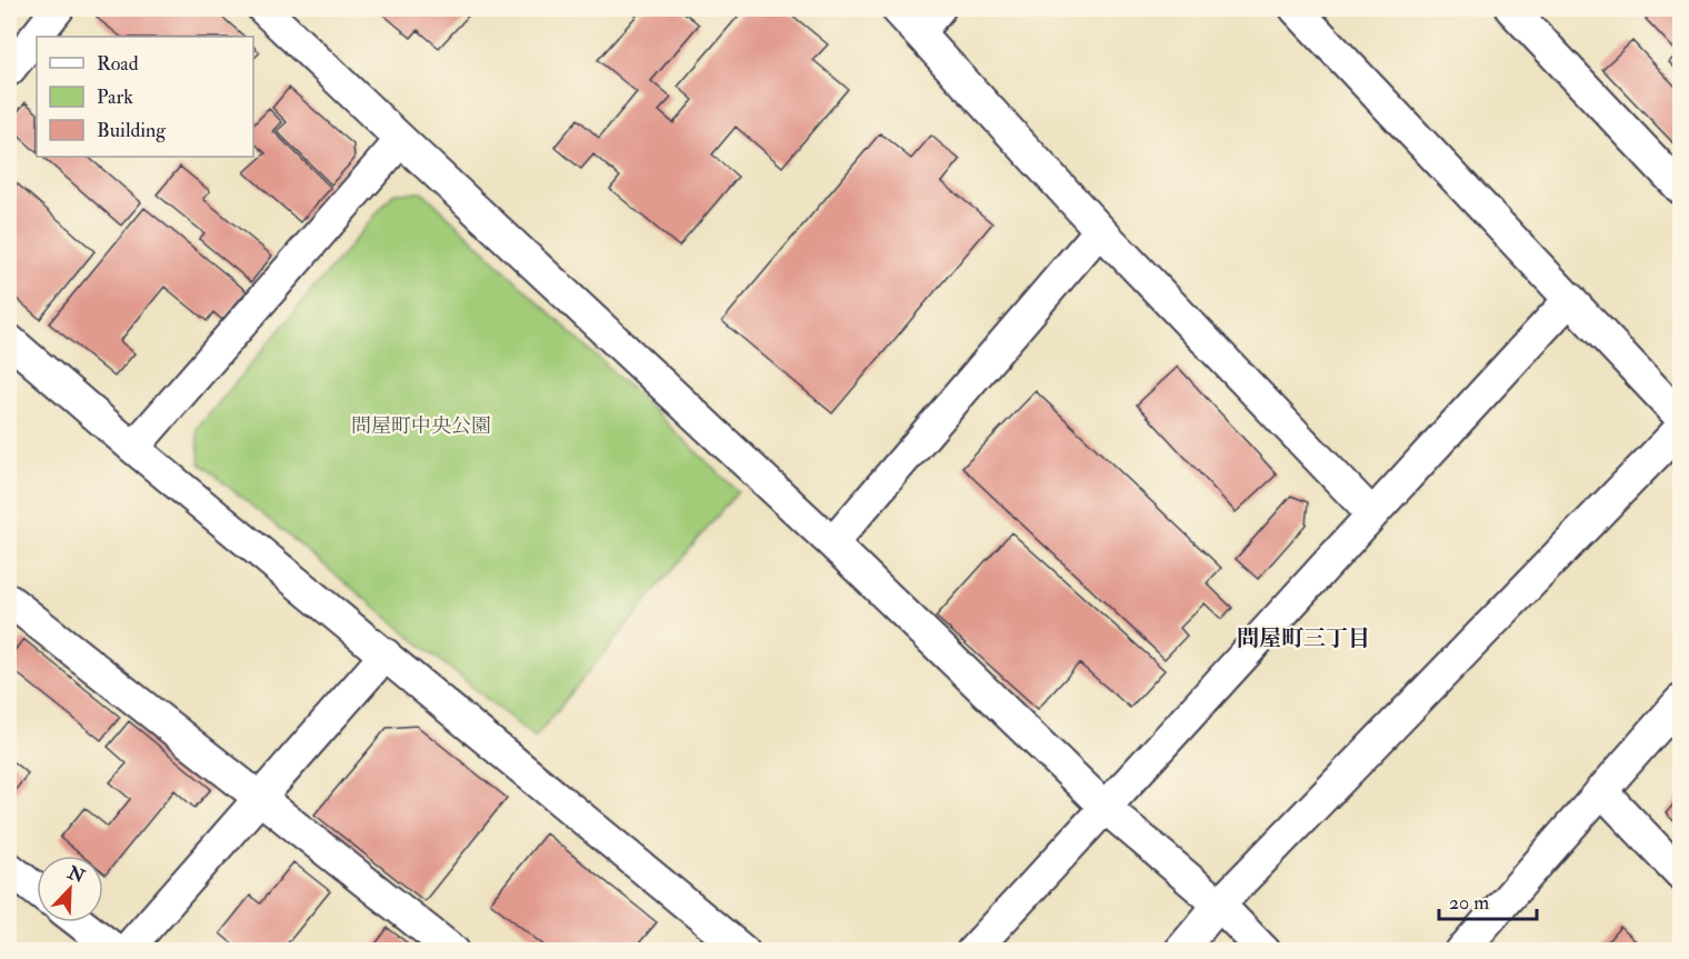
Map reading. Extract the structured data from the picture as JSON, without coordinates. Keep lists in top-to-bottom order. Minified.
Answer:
{"districts":["問屋町三丁目"],"parks":["問屋町中央公園"],"legend":["Road","Park","Building"],"scale_bar":"20 m","north":"top right"}
